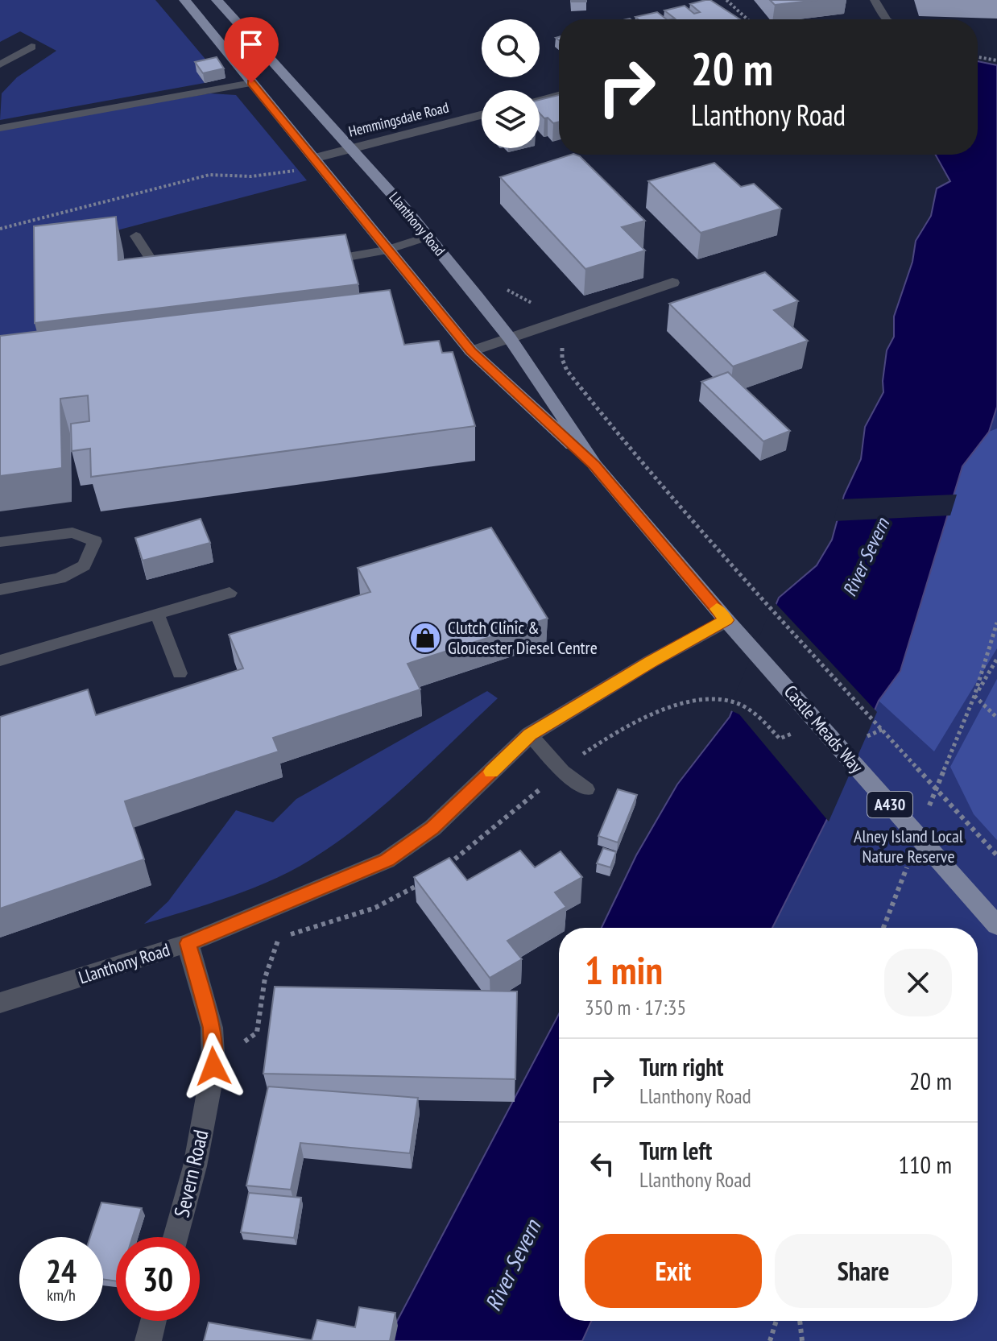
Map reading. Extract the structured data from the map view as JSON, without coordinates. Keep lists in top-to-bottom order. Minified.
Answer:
{"streets":{"main road":["Llanthony Road","Castle Meads Way","A430"],"street":["Hemmingsdale Road","Severn Road"]},"crossings":[["Hemmingsdale Road","Llanthony Road"],["Llanthony Road","Castle Meads Way"],["Llanthony Road","Severn Road"]],"water":["River Severn"],"parks":["Alney Island Local Nature Reserve"],"places":{"shop":["Clutch Clinic & Gloucester Diesel Centre"]},"page":{"turn":["20 m","Llanthony Road"],"heading":["1 min","350 m · 17:35"],"list":[{"name":"Turn right","note":"Llanthony Road","value":"20 m"},{"name":"Turn left","note":"Llanthony Road","value":"110 m"}],"buttons":["Exit","Share"],"speed":"24 km/h","limit":"30"}}
